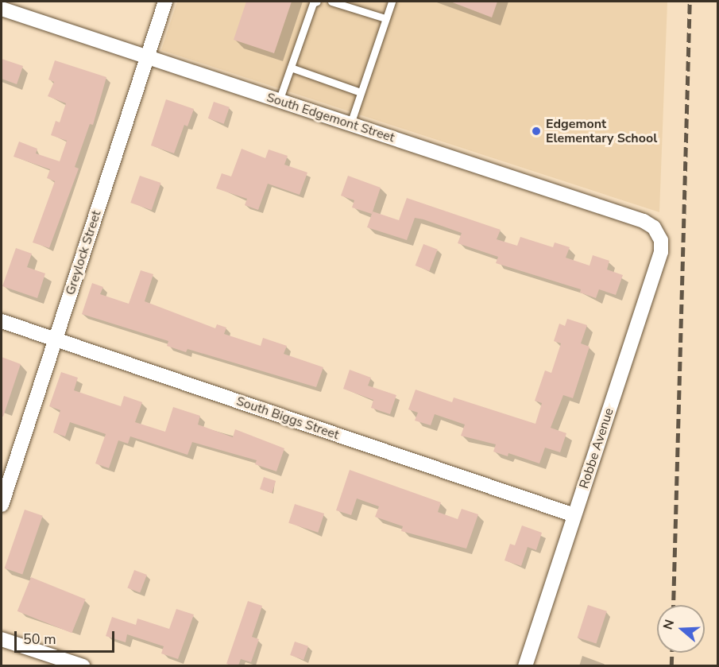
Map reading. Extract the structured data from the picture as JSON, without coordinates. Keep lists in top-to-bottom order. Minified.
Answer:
{"streets":{"street":["South Edgemont Street","Greylock Street","South Biggs Street","Robbe Avenue"]},"crossings":[["South Edgemont Street","Greylock Street"],["South Edgemont Street","Robbe Avenue"],["Greylock Street","South Biggs Street"],["South Biggs Street","Robbe Avenue"]],"places":["Edgemont Elementary School"],"scale_bar":"50 m","north":"left"}
